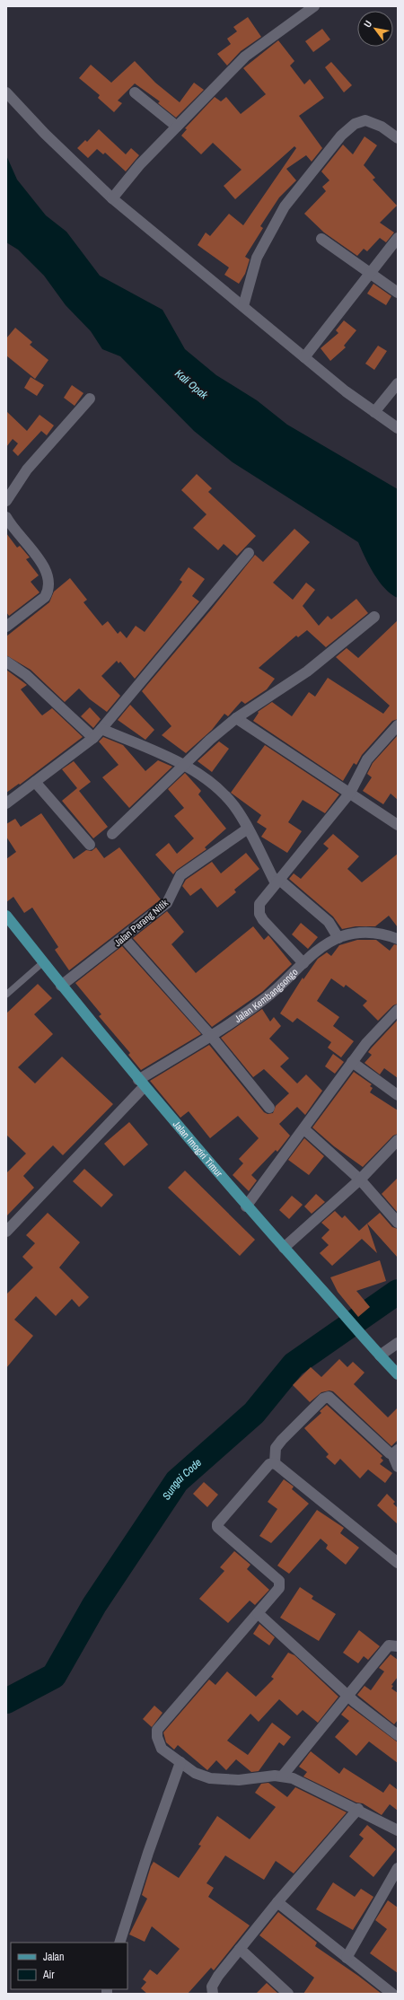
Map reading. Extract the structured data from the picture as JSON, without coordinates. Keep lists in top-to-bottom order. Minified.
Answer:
{"streets":{"main road":["Jalan Imogiri Timur"],"street":["Jalan Parang Nitik","Jalan Kembangsongo"]},"crossings":[["Jalan Parang Nitik","Jalan Imogiri Timur"],["Jalan Kembangsongo","Jalan Imogiri Timur"]],"water":["Kali Opak","Sungai Code"],"legend":["Jalan","Air"],"north":"top left"}
